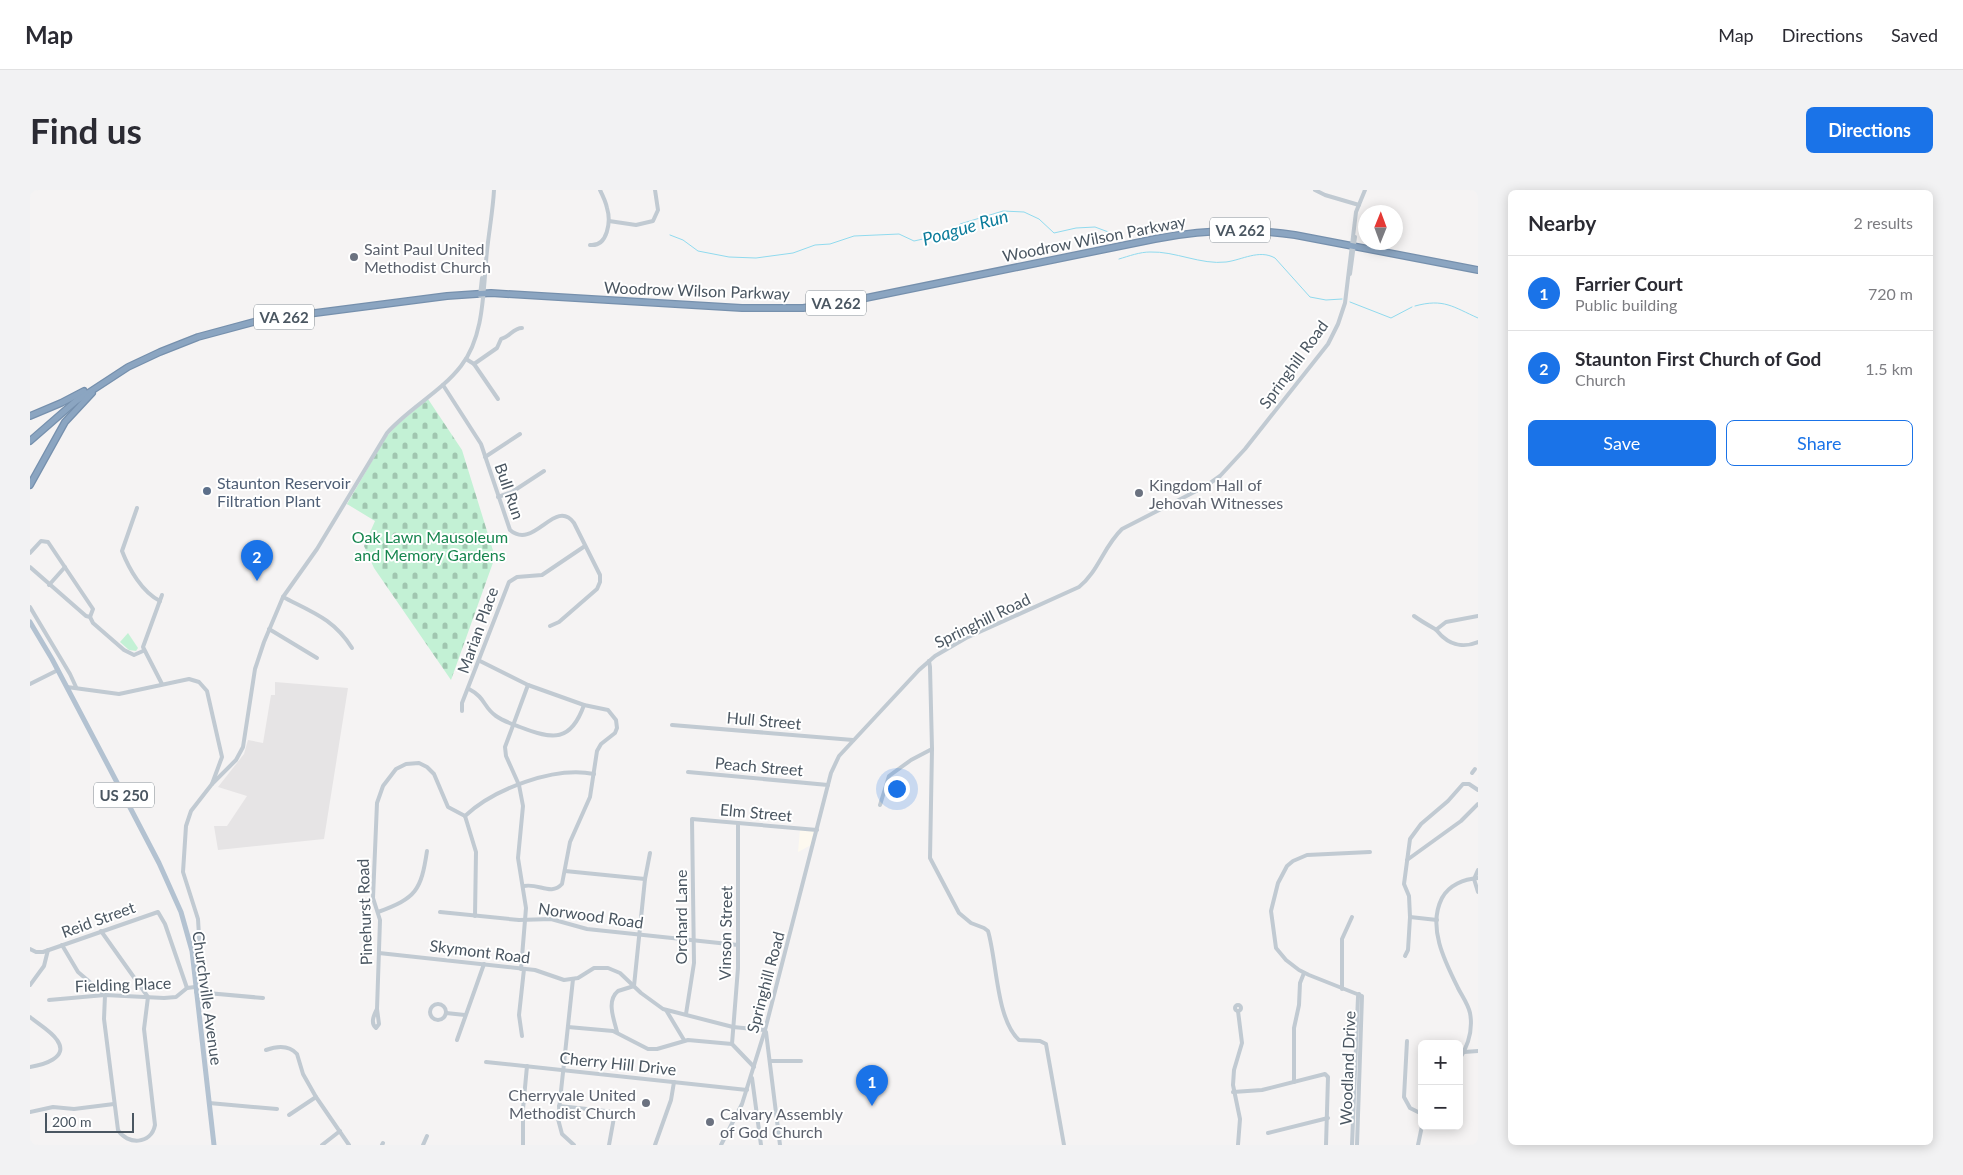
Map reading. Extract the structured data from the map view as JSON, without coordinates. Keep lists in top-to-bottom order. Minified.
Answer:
{"streets":{"highway":["VA 262","Woodrow Wilson Parkway"],"main road":["US 250","Churchville Avenue"],"street":["Springhill Road","Bull Run","Marian Place","Hull Street","Peach Street","Elm Street","Pinehurst Road","Norwood Road","Orchard Lane","Reid Street","Vinson Street","Skymont Road","Fielding Place","Cherry Hill Drive","Woodland Drive"]},"crossings":[["Woodrow Wilson Parkway","Springhill Road"],["Springhill Road","Hull Street"],["Springhill Road","Peach Street"],["Springhill Road","Elm Street"],["Springhill Road","Cherry Hill Drive"],["Bull Run","Marian Place"],["Elm Street","Orchard Lane"],["Elm Street","Vinson Street"],["Pinehurst Road","Skymont Road"],["Norwood Road","Orchard Lane"],["Norwood Road","Vinson Street"],["Reid Street","Fielding Place"],["Fielding Place","Churchville Avenue"]],"water":["Poague Run"],"parks":["Oak Lawn Mausoleum and Memory Gardens"],"places":["Saint Paul United Methodist Church","Staunton Reservoir Filtration Plant","Kingdom Hall of Jehovah Witnesses","Cherryvale United Methodist Church","Calvary Assembly of God Church"],"scale_bar":"200 m","north":"top","page":{"header":"Map","nav":["Map","Directions","Saved"],"buttons":["Directions",["Save","Share"]],"title":"Find us","heading":["Nearby","2 results"],"list":[{"mark":"1","name":"Farrier Court","note":"Public building","value":"720 m"},{"mark":"2","name":"Staunton First Church of God","note":"Church","value":"1.5 km"}],"pins":["2","1"],"map_buttons":["+","−"],"scale":"200 m"}}
